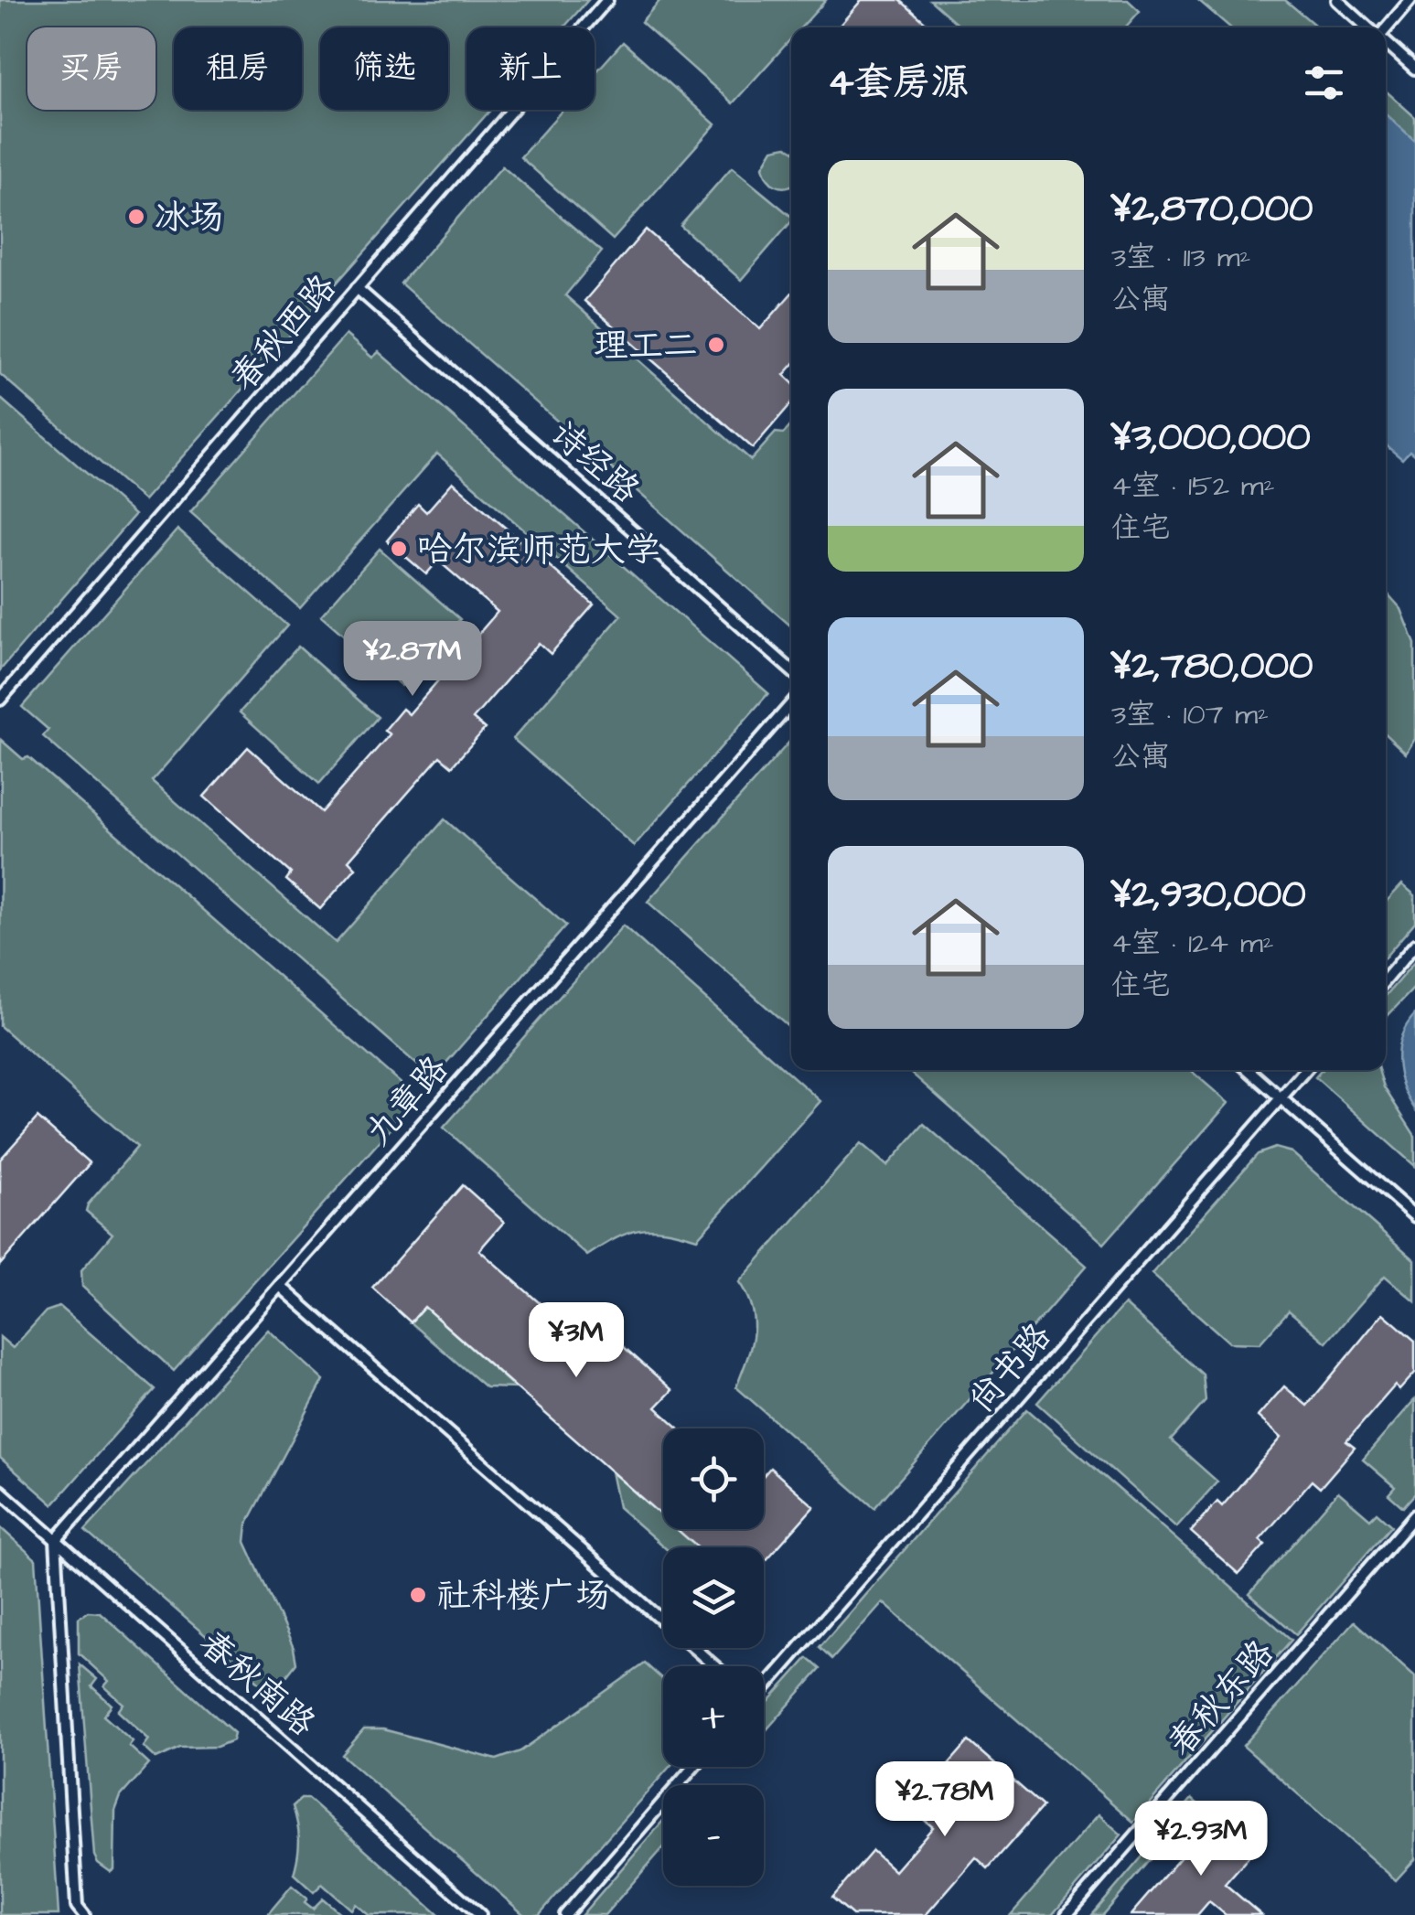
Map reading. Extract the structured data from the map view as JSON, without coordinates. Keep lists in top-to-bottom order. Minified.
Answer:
{"streets":{"lane":["春秋西路","诗经路","九章路","尚书路","春秋南路","春秋东路"]},"crossings":[["春秋西路","诗经路"],["九章路","春秋南路"]],"places":["冰场","理工二","哈尔滨师范大学","社科楼广场"],"page":{"chip":["买房","租房","筛选","新上"],"heading":"4套房源","list":[{"name":"¥2,870,000","note":"3室 · 113 m² · 公寓"},{"name":"¥3,000,000","note":"4室 · 152 m² · 住宅"},{"name":"¥2,780,000","note":"3室 · 107 m² · 公寓"},{"name":"¥2,930,000","note":"4室 · 124 m² · 住宅"}],"price":["¥2.87M","¥3M","¥2.78M","¥2.93M"],"map_buttons":["+","−"]}}
